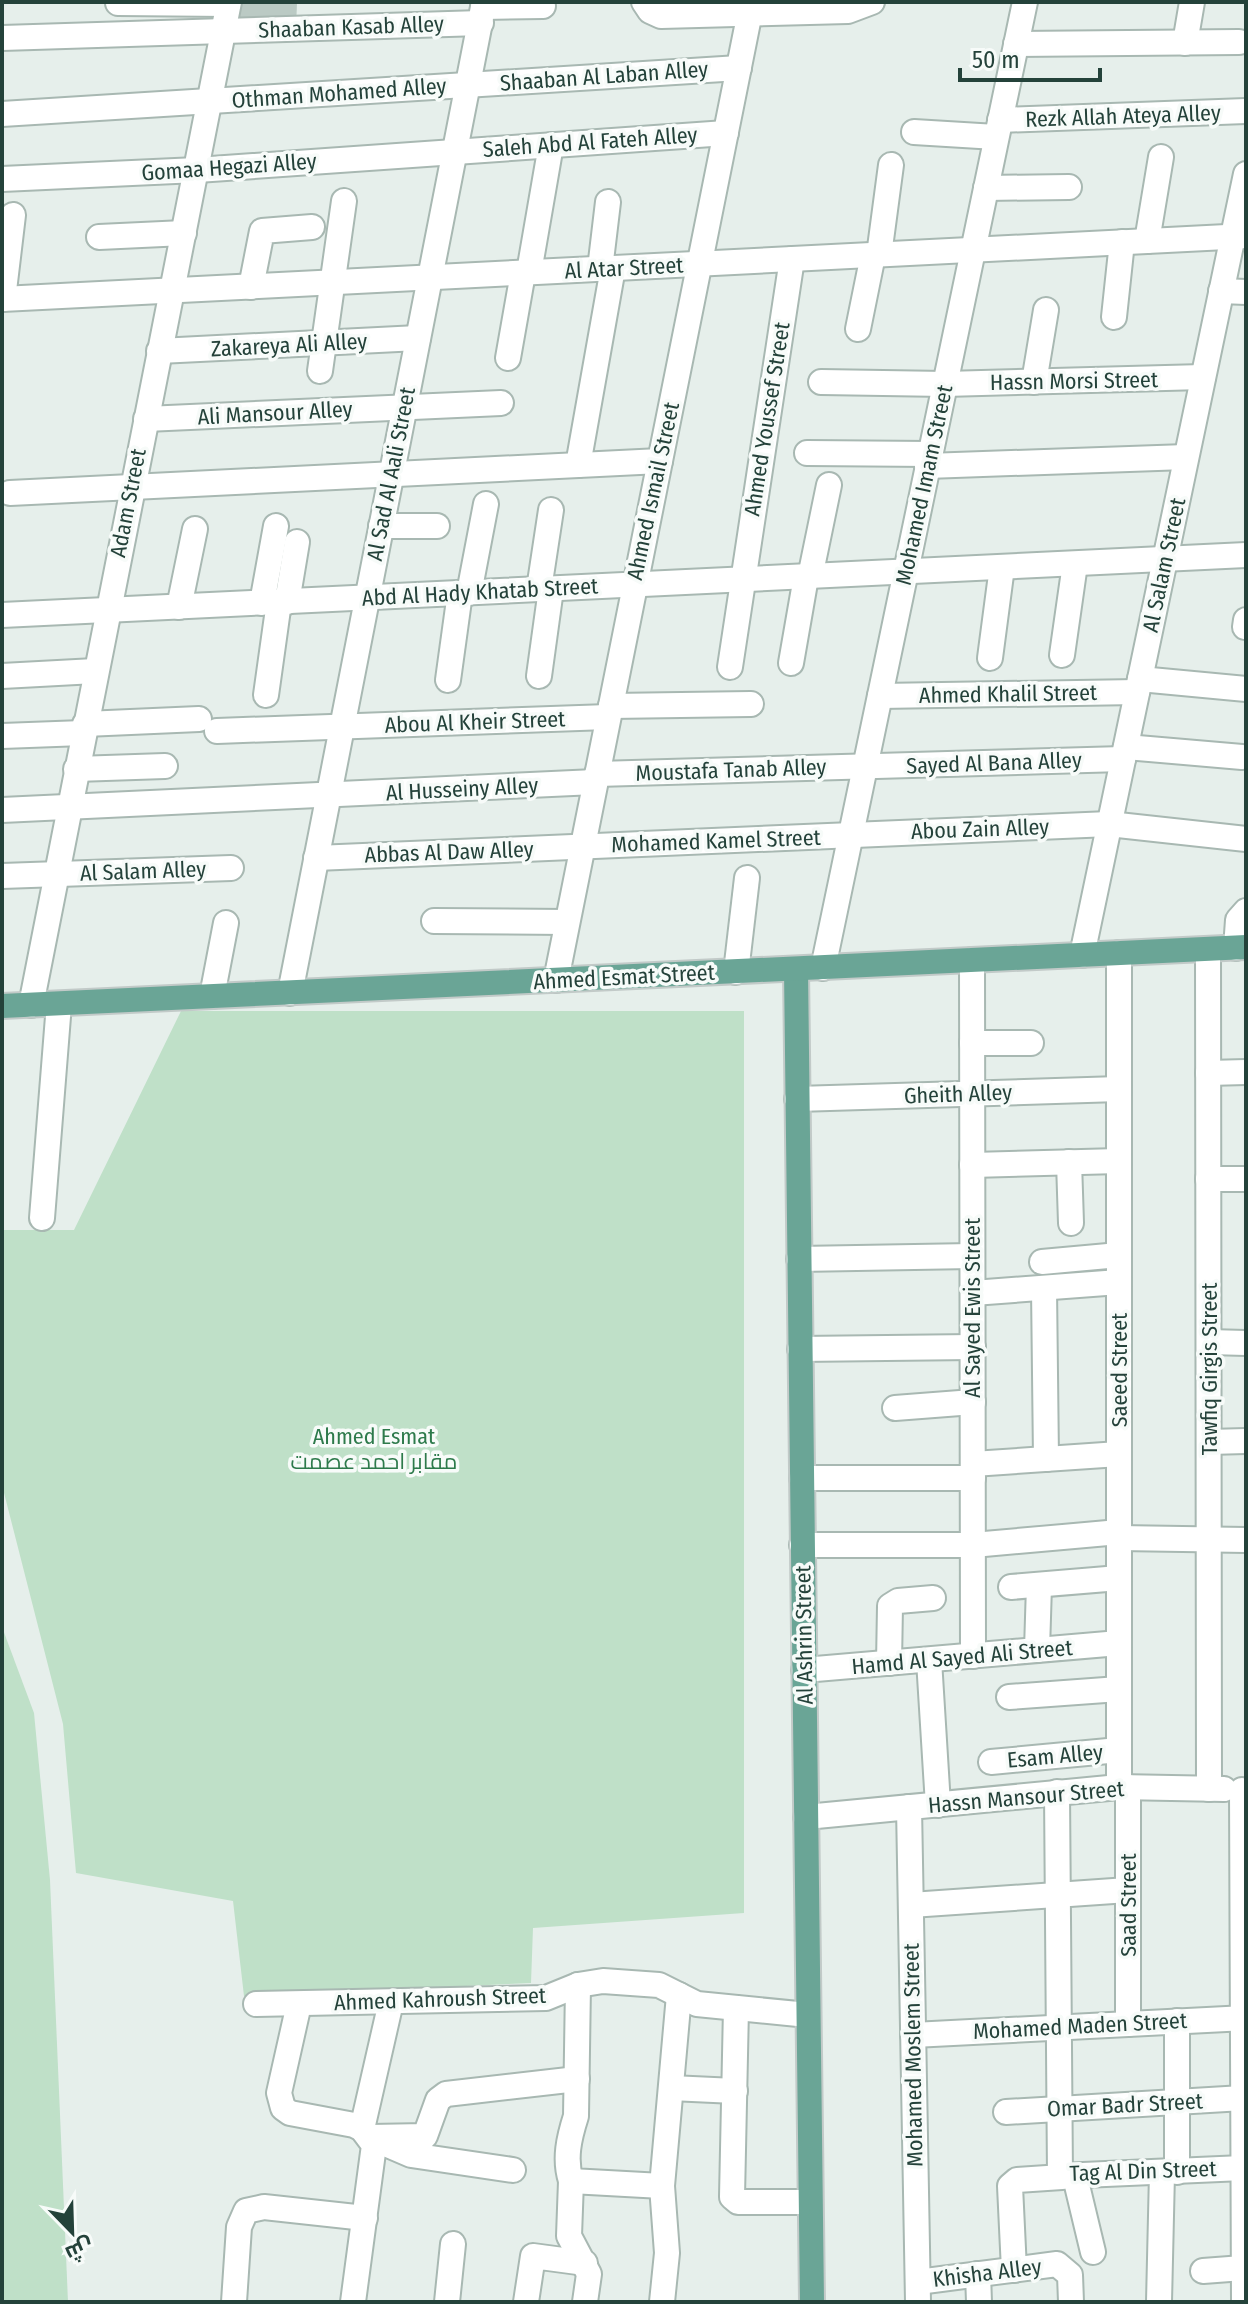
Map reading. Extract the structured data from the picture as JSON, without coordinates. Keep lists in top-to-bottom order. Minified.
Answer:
{"streets":{"main road":["Ahmed Esmat Street","Al Ashrin Street"],"street":["Shaaban Kasab Alley","Shaaban Al Laban Alley","Othman Mohamed Alley","Rezk Allah Ateya Alley","Saleh Abd Al Fateh Alley","Gomaa Hegazi Alley","Al Atar Street","Zakareya Ali Alley","Hassn Morsi Street","Ali Mansour Alley","Ahmed Youssef Street","Al Sad Al Aali Street","Mohamed Imam Street","Ahmed Ismail Street","Adam Street","Al Salam Street","Abd Al Hady Khatab Street","Ahmed Khalil Street","Abou Al Kheir Street","Sayed Al Bana Alley","Moustafa Tanab Alley","Al Husseiny Alley","Abou Zain Alley","Mohamed Kamel Street","Abbas Al Daw Alley","Al Salam Alley","Gheith Alley","Al Sayed Ewis Street","Tawfiq Girgis Street","Saeed Street","Hamd Al Sayed Ali Street","Esam Alley","Hassn Mansour Street","Saad Street","Ahmed Kahroush Street","Mohamed Maden Street","Mohamed Moslem Street","Omar Badr Street","Tag Al Din Street","Khisha Alley"]},"crossings":[["Shaaban Kasab Alley","Al Sad Al Aali Street"],["Shaaban Kasab Alley","Adam Street"],["Shaaban Al Laban Alley","Othman Mohamed Alley"],["Shaaban Al Laban Alley","Al Sad Al Aali Street"],["Shaaban Al Laban Alley","Ahmed Ismail Street"],["Othman Mohamed Alley","Al Sad Al Aali Street"],["Othman Mohamed Alley","Adam Street"],["Rezk Allah Ateya Alley","Mohamed Imam Street"],["Saleh Abd Al Fateh Alley","Gomaa Hegazi Alley"],["Saleh Abd Al Fateh Alley","Al Sad Al Aali Street"],["Saleh Abd Al Fateh Alley","Ahmed Ismail Street"],["Gomaa Hegazi Alley","Al Sad Al Aali Street"],["Gomaa Hegazi Alley","Adam Street"],["Al Atar Street","Ahmed Youssef Street"],["Al Atar Street","Al Sad Al Aali Street"],["Al Atar Street","Mohamed Imam Street"],["Al Atar Street","Ahmed Ismail Street"],["Al Atar Street","Adam Street"],["Al Atar Street","Al Salam Street"],["Zakareya Ali Alley","Al Sad Al Aali Street"],["Zakareya Ali Alley","Adam Street"],["Hassn Morsi Street","Mohamed Imam Street"],["Hassn Morsi Street","Al Salam Street"],["Ali Mansour Alley","Al Sad Al Aali Street"],["Ali Mansour Alley","Adam Street"],["Ahmed Youssef Street","Abd Al Hady Khatab Street"],["Al Sad Al Aali Street","Abd Al Hady Khatab Street"],["Al Sad Al Aali Street","Abou Al Kheir Street"],["Al Sad Al Aali Street","Al Husseiny Alley"],["Al Sad Al Aali Street","Abbas Al Daw Alley"],["Al Sad Al Aali Street","Ahmed Esmat Street"],["Mohamed Imam Street","Abd Al Hady Khatab Street"],["Mohamed Imam Street","Ahmed Khalil Street"],["Mohamed Imam Street","Sayed Al Bana Alley"],["Mohamed Imam Street","Moustafa Tanab Alley"],["Mohamed Imam Street","Abou Zain Alley"],["Mohamed Imam Street","Mohamed Kamel Street"],["Mohamed Imam Street","Ahmed Esmat Street"],["Ahmed Ismail Street","Abd Al Hady Khatab Street"],["Ahmed Ismail Street","Abou Al Kheir Street"],["Ahmed Ismail Street","Moustafa Tanab Alley"],["Ahmed Ismail Street","Al Husseiny Alley"],["Ahmed Ismail Street","Mohamed Kamel Street"],["Ahmed Ismail Street","Abbas Al Daw Alley"],["Ahmed Ismail Street","Ahmed Esmat Street"],["Adam Street","Abd Al Hady Khatab Street"],["Adam Street","Abou Al Kheir Street"],["Adam Street","Al Husseiny Alley"],["Adam Street","Al Salam Alley"],["Adam Street","Ahmed Esmat Street"],["Al Salam Street","Abd Al Hady Khatab Street"],["Al Salam Street","Ahmed Khalil Street"],["Al Salam Street","Sayed Al Bana Alley"],["Al Salam Street","Abou Zain Alley"],["Al Salam Street","Ahmed Esmat Street"],["Sayed Al Bana Alley","Moustafa Tanab Alley"],["Moustafa Tanab Alley","Al Husseiny Alley"],["Abou Zain Alley","Mohamed Kamel Street"],["Mohamed Kamel Street","Abbas Al Daw Alley"],["Ahmed Esmat Street","Al Sayed Ewis Street"],["Ahmed Esmat Street","Tawfiq Girgis Street"],["Ahmed Esmat Street","Saeed Street"],["Ahmed Esmat Street","Al Ashrin Street"],["Gheith Alley","Al Sayed Ewis Street"],["Gheith Alley","Saeed Street"],["Gheith Alley","Al Ashrin Street"],["Al Sayed Ewis Street","Hamd Al Sayed Ali Street"],["Tawfiq Girgis Street","Hassn Mansour Street"],["Saeed Street","Hamd Al Sayed Ali Street"],["Saeed Street","Esam Alley"],["Saeed Street","Hassn Mansour Street"],["Saeed Street","Saad Street"],["Al Ashrin Street","Hamd Al Sayed Ali Street"],["Al Ashrin Street","Hassn Mansour Street"],["Al Ashrin Street","Ahmed Kahroush Street"],["Hassn Mansour Street","Saad Street"],["Hassn Mansour Street","Mohamed Moslem Street"],["Hassn Mansour Street","Tag Al Din Street"],["Saad Street","Mohamed Maden Street"],["Mohamed Maden Street","Mohamed Moslem Street"],["Mohamed Maden Street","Tag Al Din Street"],["Mohamed Moslem Street","Khisha Alley"],["Omar Badr Street","Tag Al Din Street"]],"parks":["Ahmed Esmat مقابر احمد عصمت"],"scale_bar":"50 m","north":"bottom right"}
